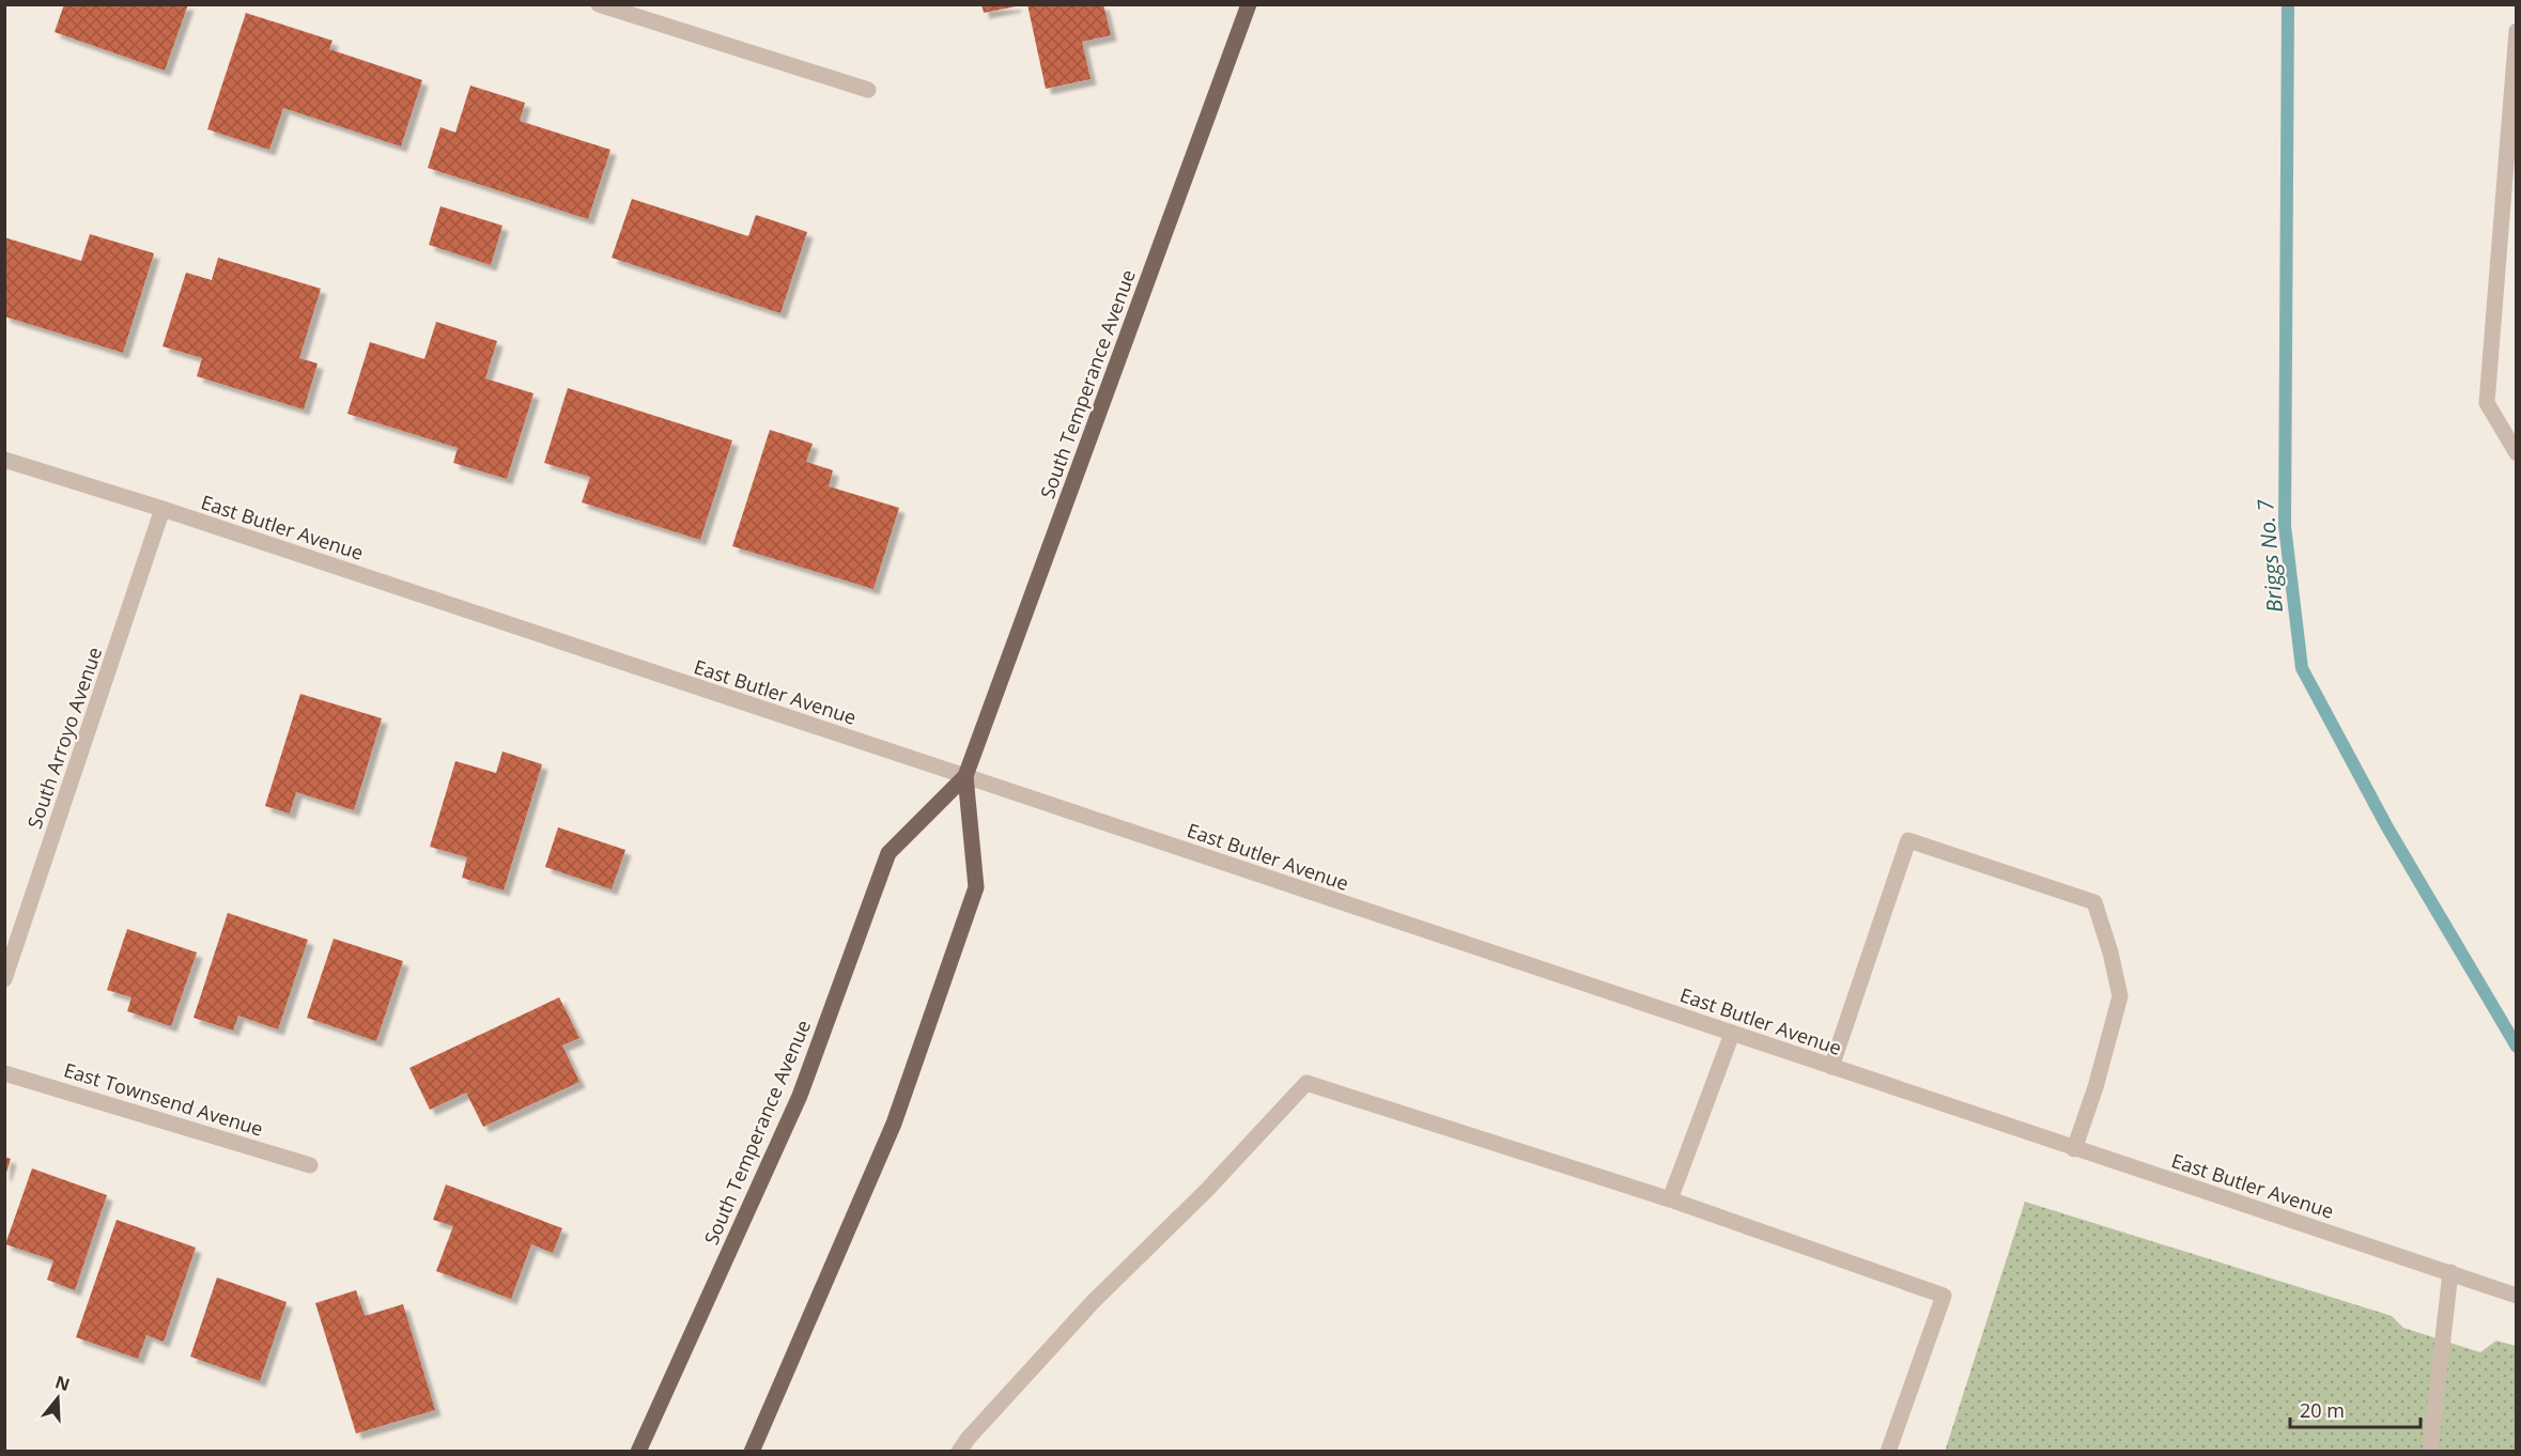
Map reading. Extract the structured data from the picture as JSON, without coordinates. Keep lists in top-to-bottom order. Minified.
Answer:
{"streets":{"main road":["South Temperance Avenue"],"street":["East Butler Avenue","South Arroyo Avenue","East Townsend Avenue"]},"crossings":[["South Temperance Avenue","East Butler Avenue"],["East Butler Avenue","South Arroyo Avenue"]],"water":["Briggs No. 7"],"scale_bar":"20 m","north":"top"}
